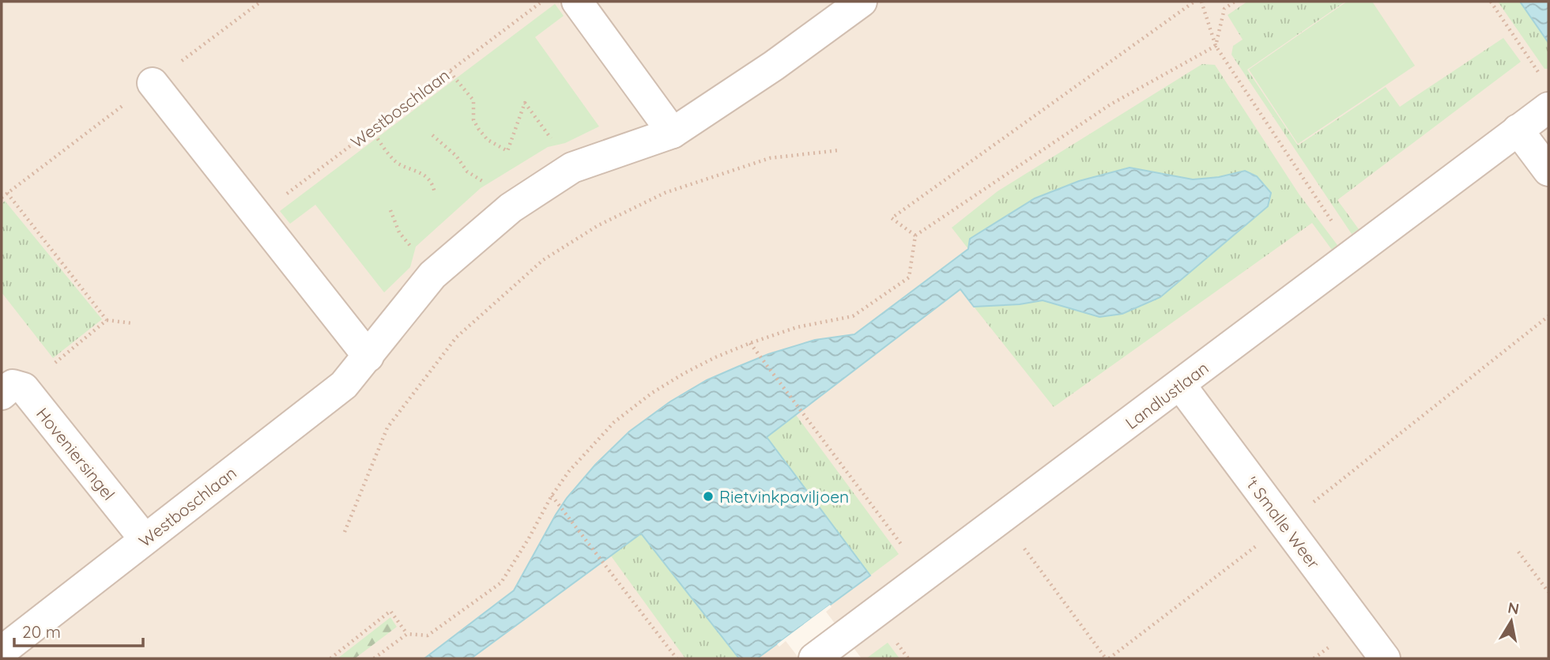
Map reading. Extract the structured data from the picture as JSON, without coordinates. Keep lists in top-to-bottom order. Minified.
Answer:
{"streets":{"street":["Westboschlaan","Landlustlaan","Hoveniersingel","'t Smalle Weer"]},"crossings":[["Westboschlaan","Hoveniersingel"],["Landlustlaan","'t Smalle Weer"]],"places":["Rietvinkpaviljoen"],"scale_bar":"20 m","north":"top"}
